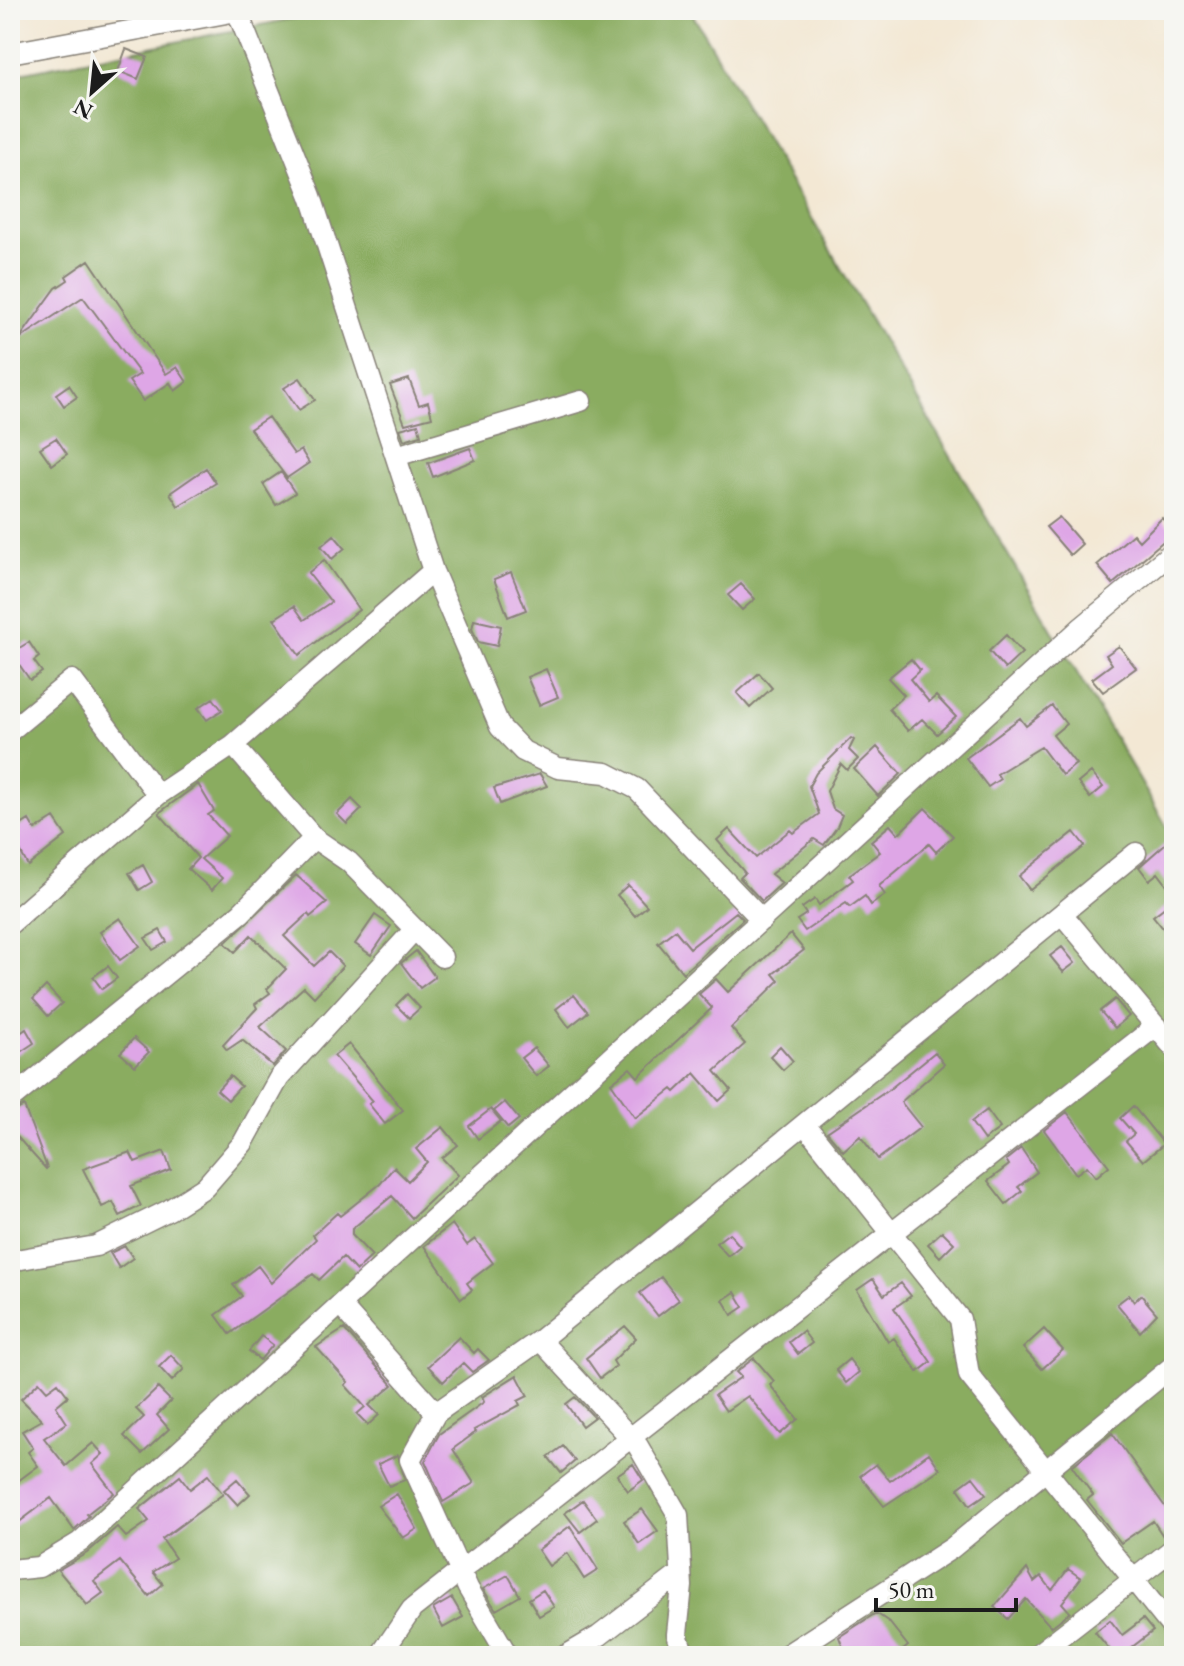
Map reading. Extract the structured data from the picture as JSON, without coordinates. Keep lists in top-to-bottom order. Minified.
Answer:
{"scale_bar":"50 m","north":"bottom left"}
